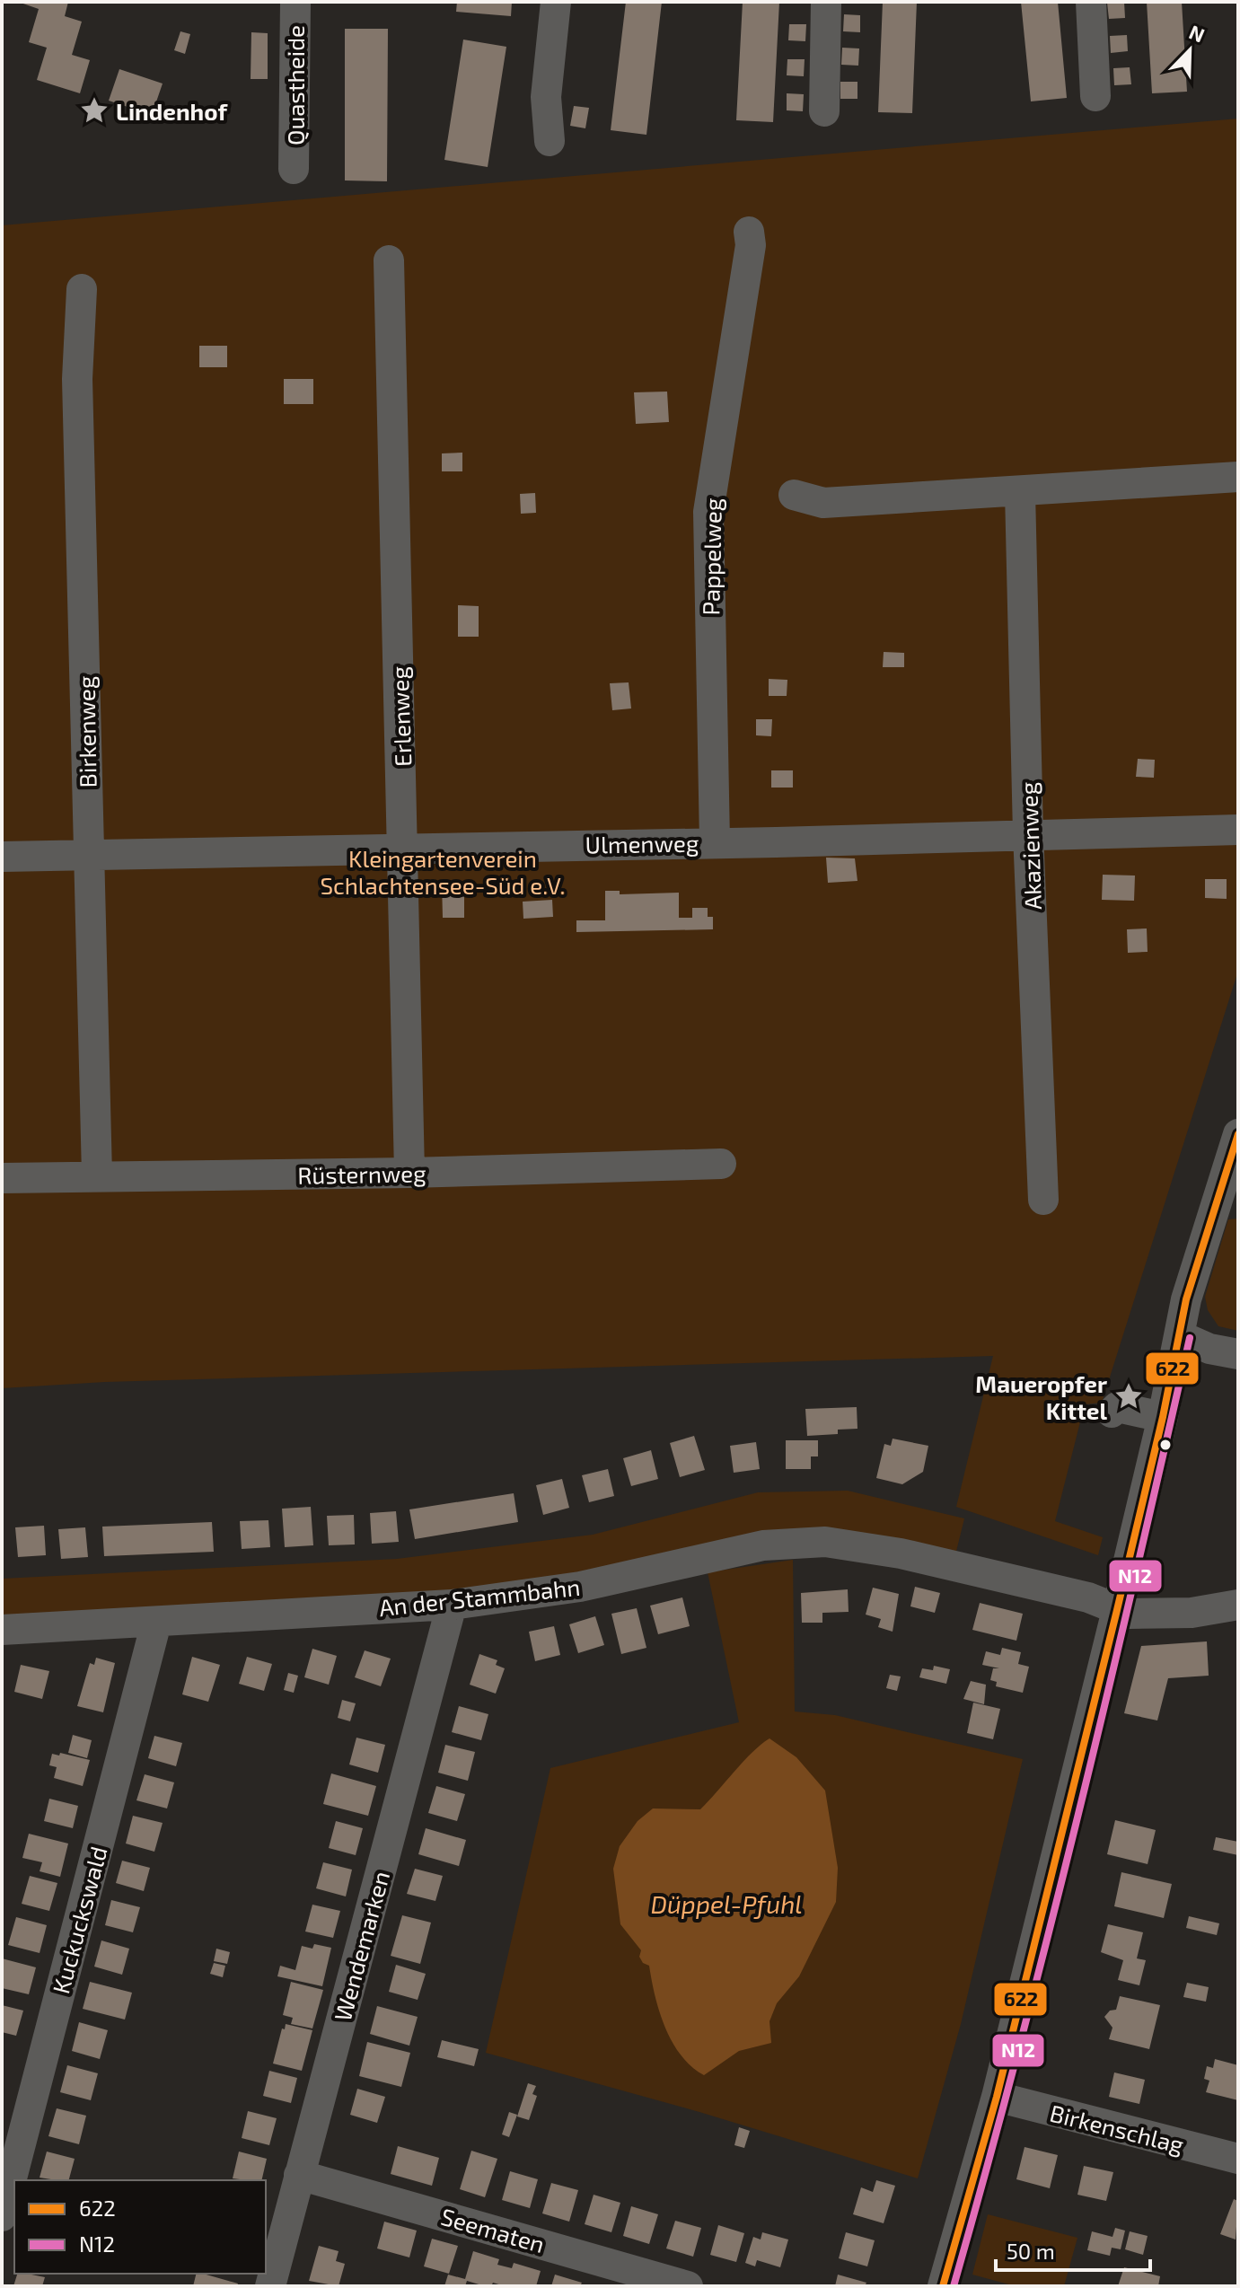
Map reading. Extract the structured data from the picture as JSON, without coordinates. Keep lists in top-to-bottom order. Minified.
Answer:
{"streets":{"street":["Quastheide","Pappelweg","Erlenweg","Birkenweg","Ulmenweg","Akazienweg","Rüsternweg","An der Stammbahn","Kuckuckswald","Wendemarken","Birkenschlag","Seematen"]},"crossings":[["Pappelweg","Ulmenweg"],["Erlenweg","Ulmenweg"],["Erlenweg","Rüsternweg"],["Birkenweg","Ulmenweg"],["Birkenweg","Rüsternweg"],["Ulmenweg","Akazienweg"],["An der Stammbahn","Kuckuckswald"],["An der Stammbahn","Wendemarken"],["Wendemarken","Seematen"]],"water":["Düppel-Pfuhl"],"parks":["Kleingartenverein Schlachtensee-Süd e.V."],"places":{"place":["Lindenhof","Maueropfer Kittel"]},"lines":["transit line 622","transit line N12"],"legend":["622","N12"],"scale_bar":"50 m","north":"top right"}
